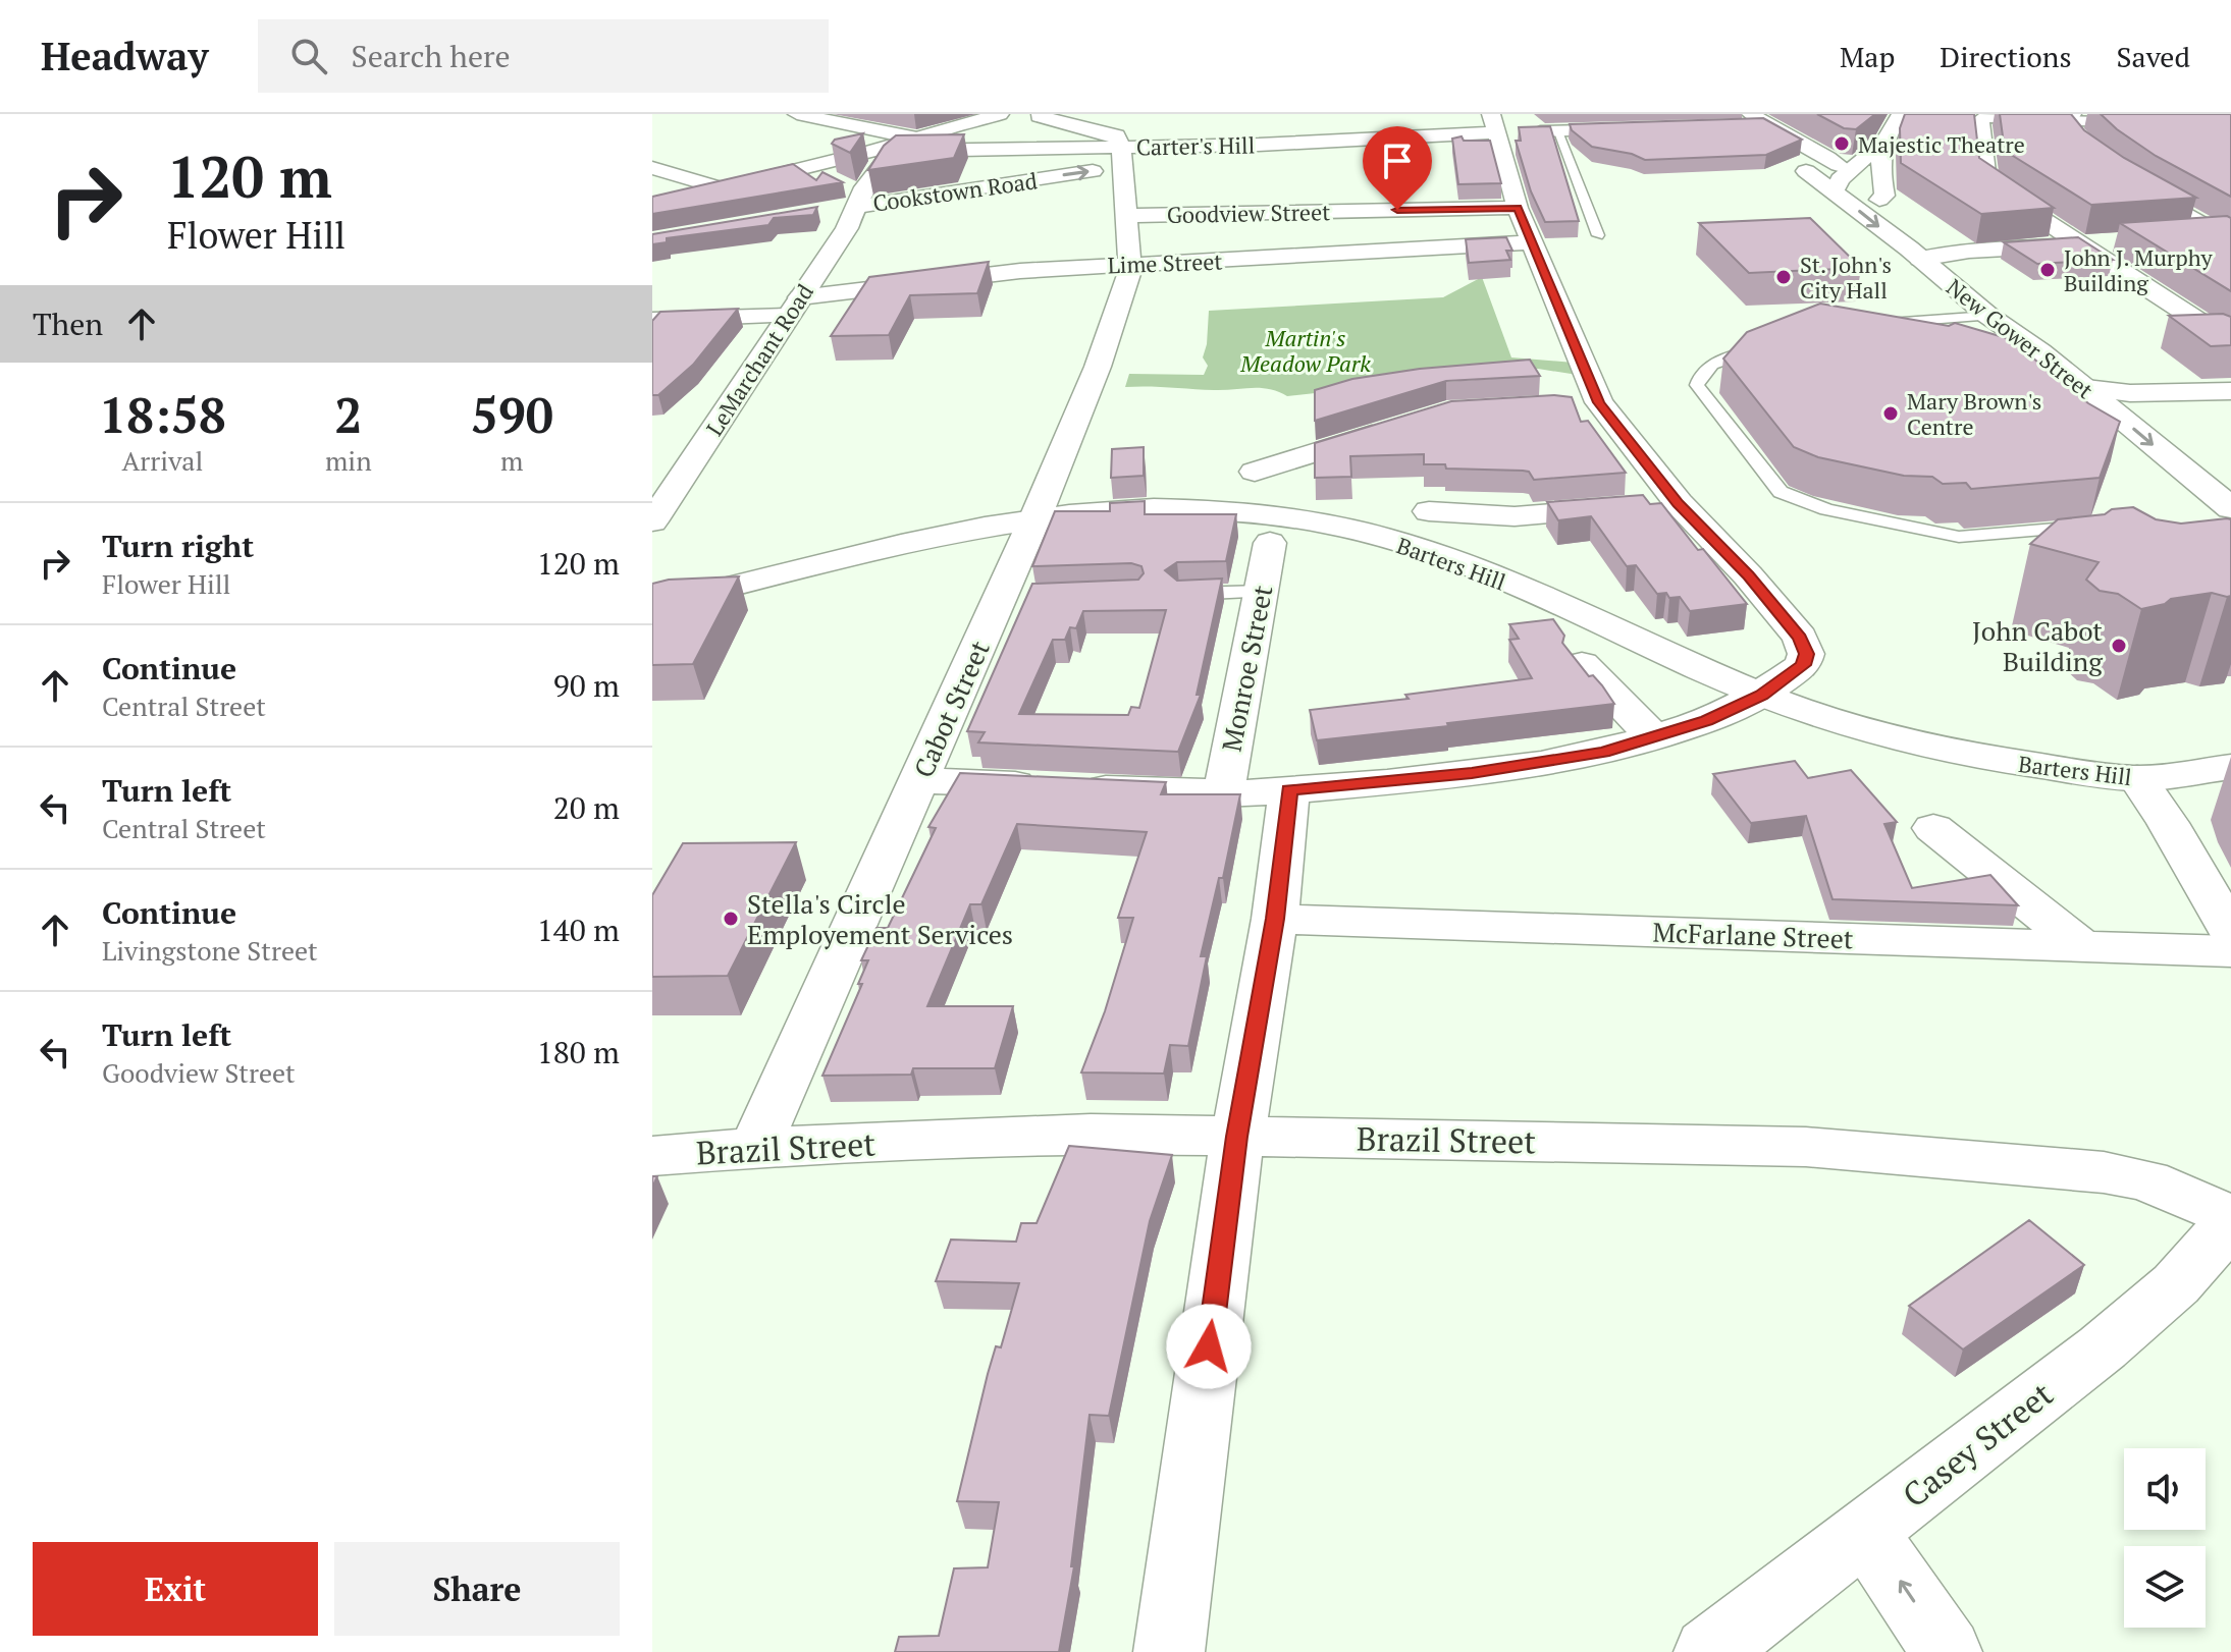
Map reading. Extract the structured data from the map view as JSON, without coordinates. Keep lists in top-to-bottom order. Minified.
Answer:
{"streets":{"street":["Carter's Hill","Cookstown Road","Goodview Street","Lime Street","New Gower Street","LeMarchant Road","Barters Hill","Monroe Street","Cabot Street","McFarlane Street","Brazil Street","Casey Street"]},"crossings":[["Carter's Hill","Cookstown Road"],["Carter's Hill","LeMarchant Road"],["Carter's Hill","Cabot Street"],["Cookstown Road","LeMarchant Road"],["Cookstown Road","Cabot Street"],["Goodview Street","Cabot Street"],["Lime Street","LeMarchant Road"],["Lime Street","Cabot Street"],["Barters Hill","Cabot Street"],["Cabot Street","Brazil Street"],["Brazil Street","Casey Street"]],"parks":["Martin's Meadow Park"],"places":["Majestic Theatre","John J. Murphy Building","St. John's City Hall","Mary Brown's Centre","John Cabot Building","Stella's Circle Employement Services"],"page":{"header":"Headway","search":"Search here","nav":["Map","Directions","Saved"],"turn":["120 m","Flower Hill"],"then":"Then","eta":["18:58","Arrival","2","min","590","m"],"list":[{"name":"Turn right","note":"Flower Hill","value":"120 m"},{"name":"Continue","note":"Central Street","value":"90 m"},{"name":"Turn left","note":"Central Street","value":"20 m"},{"name":"Continue","note":"Livingstone Street","value":"140 m"},{"name":"Turn left","note":"Goodview Street","value":"180 m"}],"buttons":["Exit","Share"]}}
